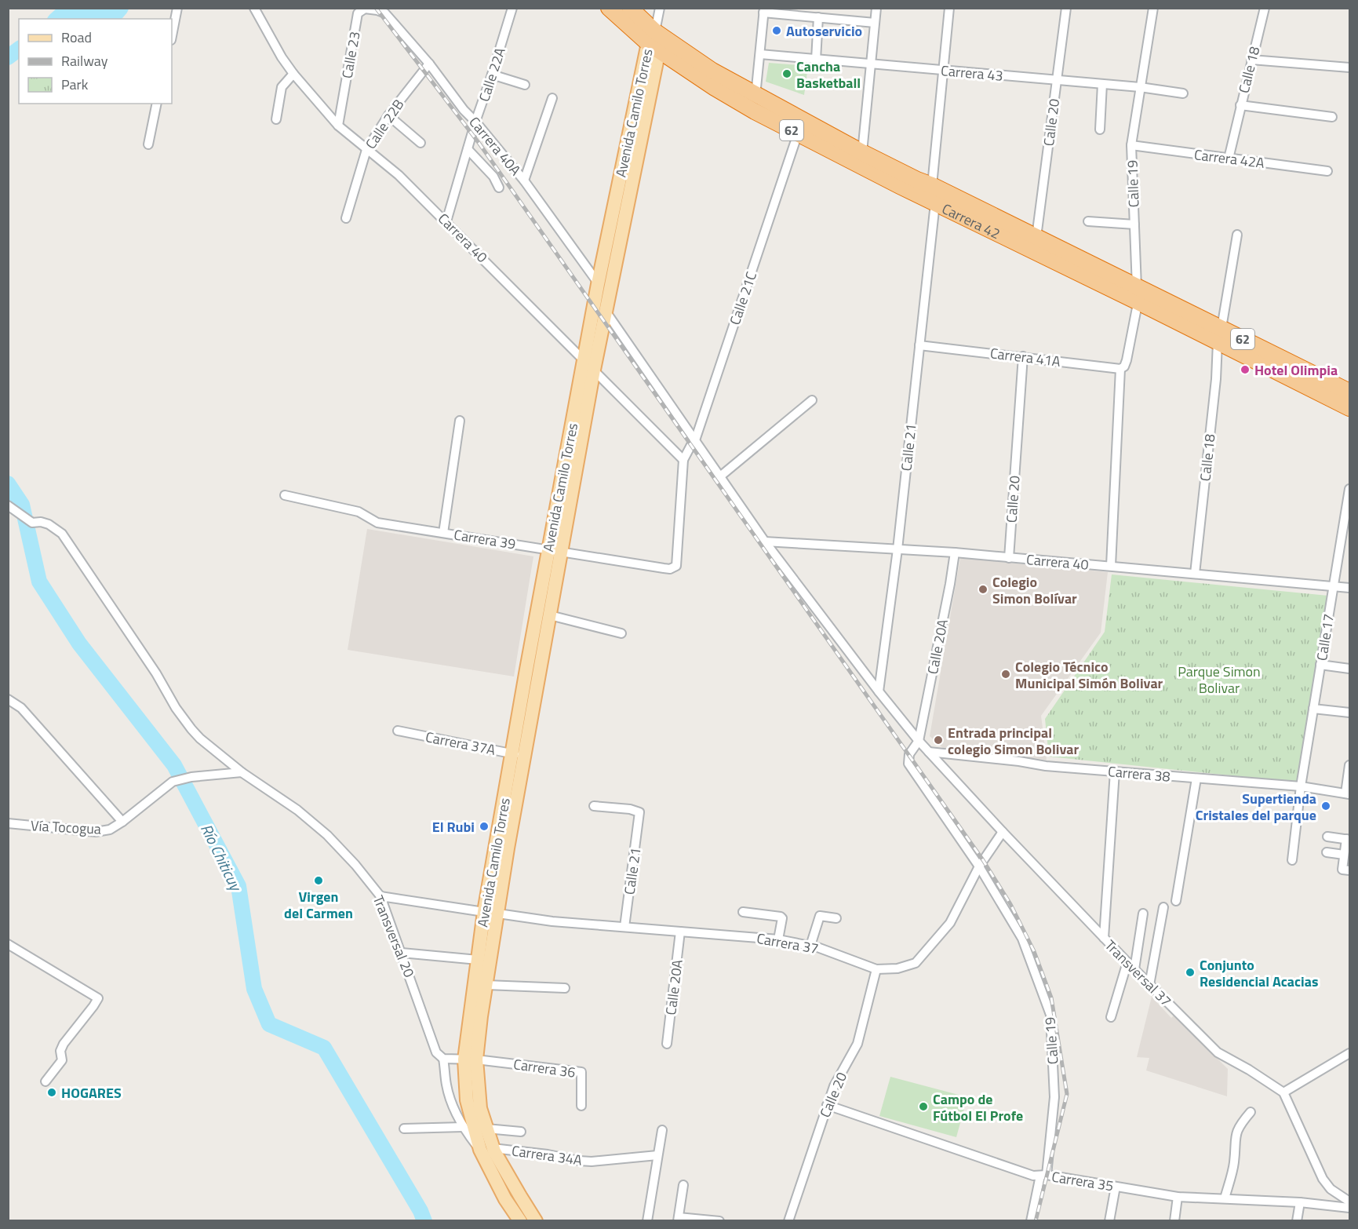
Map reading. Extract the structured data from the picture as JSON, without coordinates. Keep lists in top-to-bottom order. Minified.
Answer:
{"streets":{"highway":["62","Carrera 42"],"main road":["Avenida Camilo Torres"],"street":["Calle 23","Calle 18","Carrera 43","Calle 22A","Calle 20","Calle 22B","Carrera 40A","Carrera 42A","Calle 19","Carrera 40","Calle 21C","Carrera 41A","Calle 21","Carrera 39","Calle 17","Calle 20A","Carrera 37A","Carrera 38","Vía Tocogua","Transversal 20","Carrera 37","Transversal 37","Carrera 36","Carrera 34A","Carrera 35"]},"crossings":[["Calle 23","Carrera 40A"],["Calle 23","Carrera 40"],["Calle 18","Carrera 42A"],["Calle 18","Carrera 42"],["Calle 18","Carrera 40"],["Carrera 43","Calle 20"],["Carrera 43","Calle 19"],["Calle 22A","Carrera 40A"],["Calle 22A","Carrera 40"],["Avenida Camilo Torres","Carrera 40A"],["Avenida Camilo Torres","Carrera 42"],["Avenida Camilo Torres","Carrera 40"],["Avenida Camilo Torres","Carrera 39"],["Avenida Camilo Torres","Carrera 37A"],["Avenida Camilo Torres","Transversal 20"],["Avenida Camilo Torres","Carrera 37"],["Avenida Camilo Torres","Carrera 36"],["Avenida Camilo Torres","Carrera 34A"],["Calle 20","Carrera 42"],["Calle 20","Carrera 40"],["Calle 20","Carrera 41A"],["Calle 20","Carrera 37"],["Calle 20","Carrera 35"],["Calle 22B","Carrera 40A"],["Calle 22B","Carrera 40"],["Carrera 42A","Calle 19"],["Calle 19","Carrera 42"],["Calle 19","Carrera 41A"],["Calle 19","Carrera 37"],["Calle 19","Carrera 35"],["Carrera 42","Calle 21C"],["Carrera 42","Calle 21"],["Carrera 40","Calle 21C"],["Carrera 40","Calle 21"],["Carrera 40","Carrera 39"],["Carrera 40","Calle 17"],["Carrera 40","Calle 20A"],["Calle 21C","Carrera 39"],["Carrera 41A","Calle 21"],["Calle 21","Carrera 37"],["Calle 17","Carrera 38"],["Calle 20A","Carrera 37"],["Calle 20A","Transversal 37"],["Carrera 38","Transversal 37"],["Vía Tocogua","Transversal 20"],["Transversal 20","Carrera 34A"],["Carrera 37","Transversal 37"]],"water":["Río Chiticuy"],"parks":["Parque Simon Bolivar"],"places":["Autoservicio","Cancha Basketball","Hotel Olimpia","Colegio Simon Bolívar","Colegio Técnico Municipal Simón Bolivar","Entrada principal colegio Simon Bolivar","Supertienda Cristales del parque","El Rubi","Virgen del Carmen","Conjunto Residencial Acacias","HOGARES","Campo de Fútbol El Profe"],"legend":["Road","Railway","Park"]}
